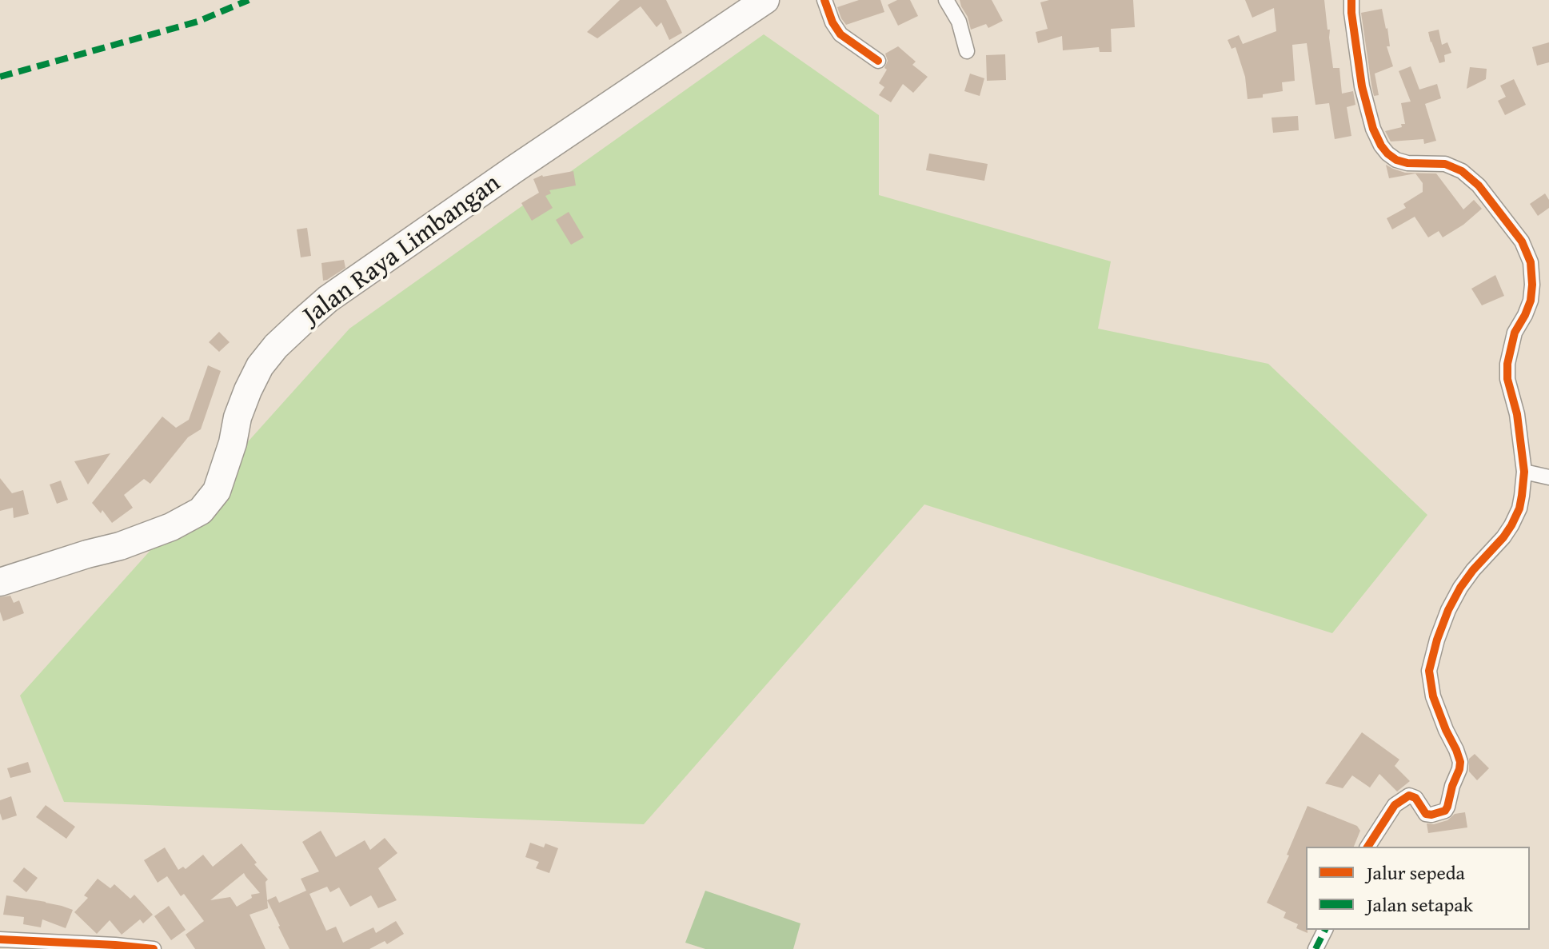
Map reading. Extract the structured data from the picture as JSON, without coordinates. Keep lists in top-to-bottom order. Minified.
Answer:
{"streets":{"highway":["Jalan Raya Limbangan"]},"legend":["Jalur sepeda","Jalan setapak"]}
